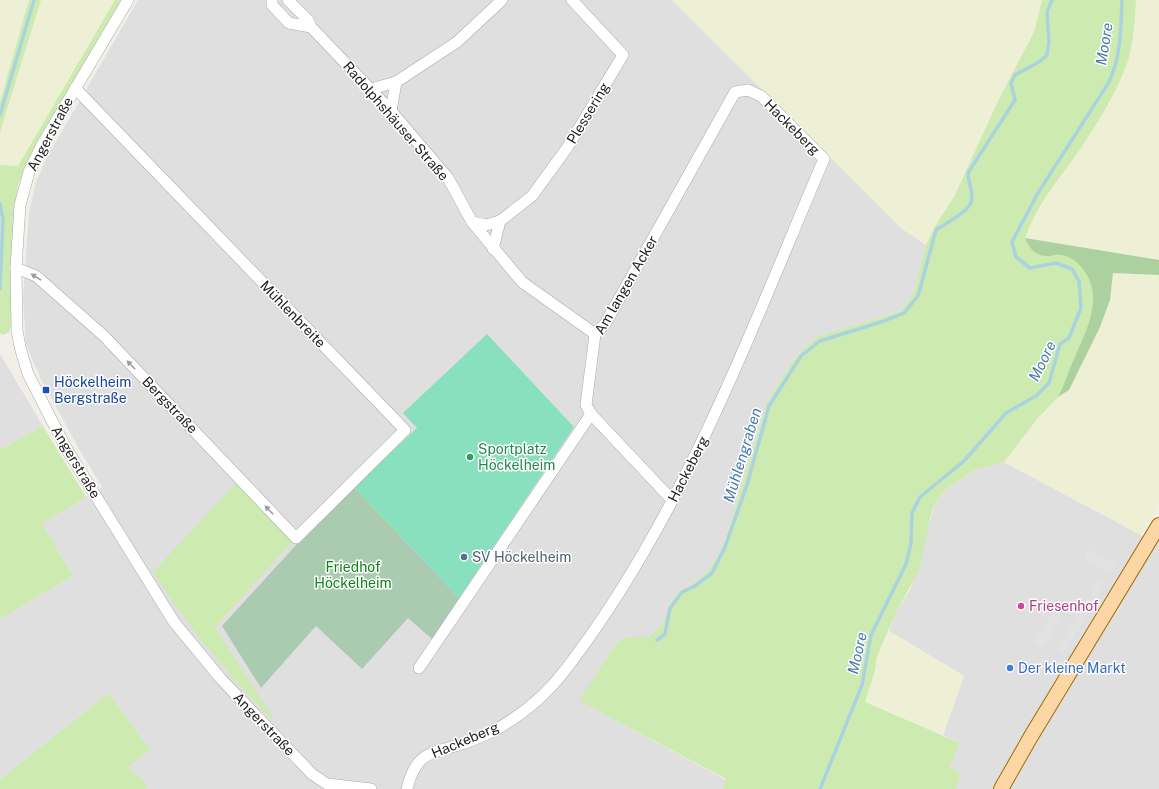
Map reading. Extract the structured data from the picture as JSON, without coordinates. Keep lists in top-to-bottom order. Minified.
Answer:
{"streets":{"street":["Plessering","Radolphshäuser Straße","Hackeberg","Angerstraße","Am langen Acker","Mühlenbreite","Bergstraße"]},"crossings":[["Plessering","Radolphshäuser Straße"],["Radolphshäuser Straße","Am langen Acker"],["Hackeberg","Am langen Acker"],["Angerstraße","Mühlenbreite"],["Angerstraße","Bergstraße"],["Mühlenbreite","Bergstraße"]],"one_way":["Bergstraße"],"water":["Moore","Mühlengraben"],"parks":["Friedhof Höckelheim"],"places":{"transit":["Höckelheim Bergstraße"],"other":["Sportplatz Höckelheim","SV Höckelheim","Friesenhof","Der kleine Markt"]}}
